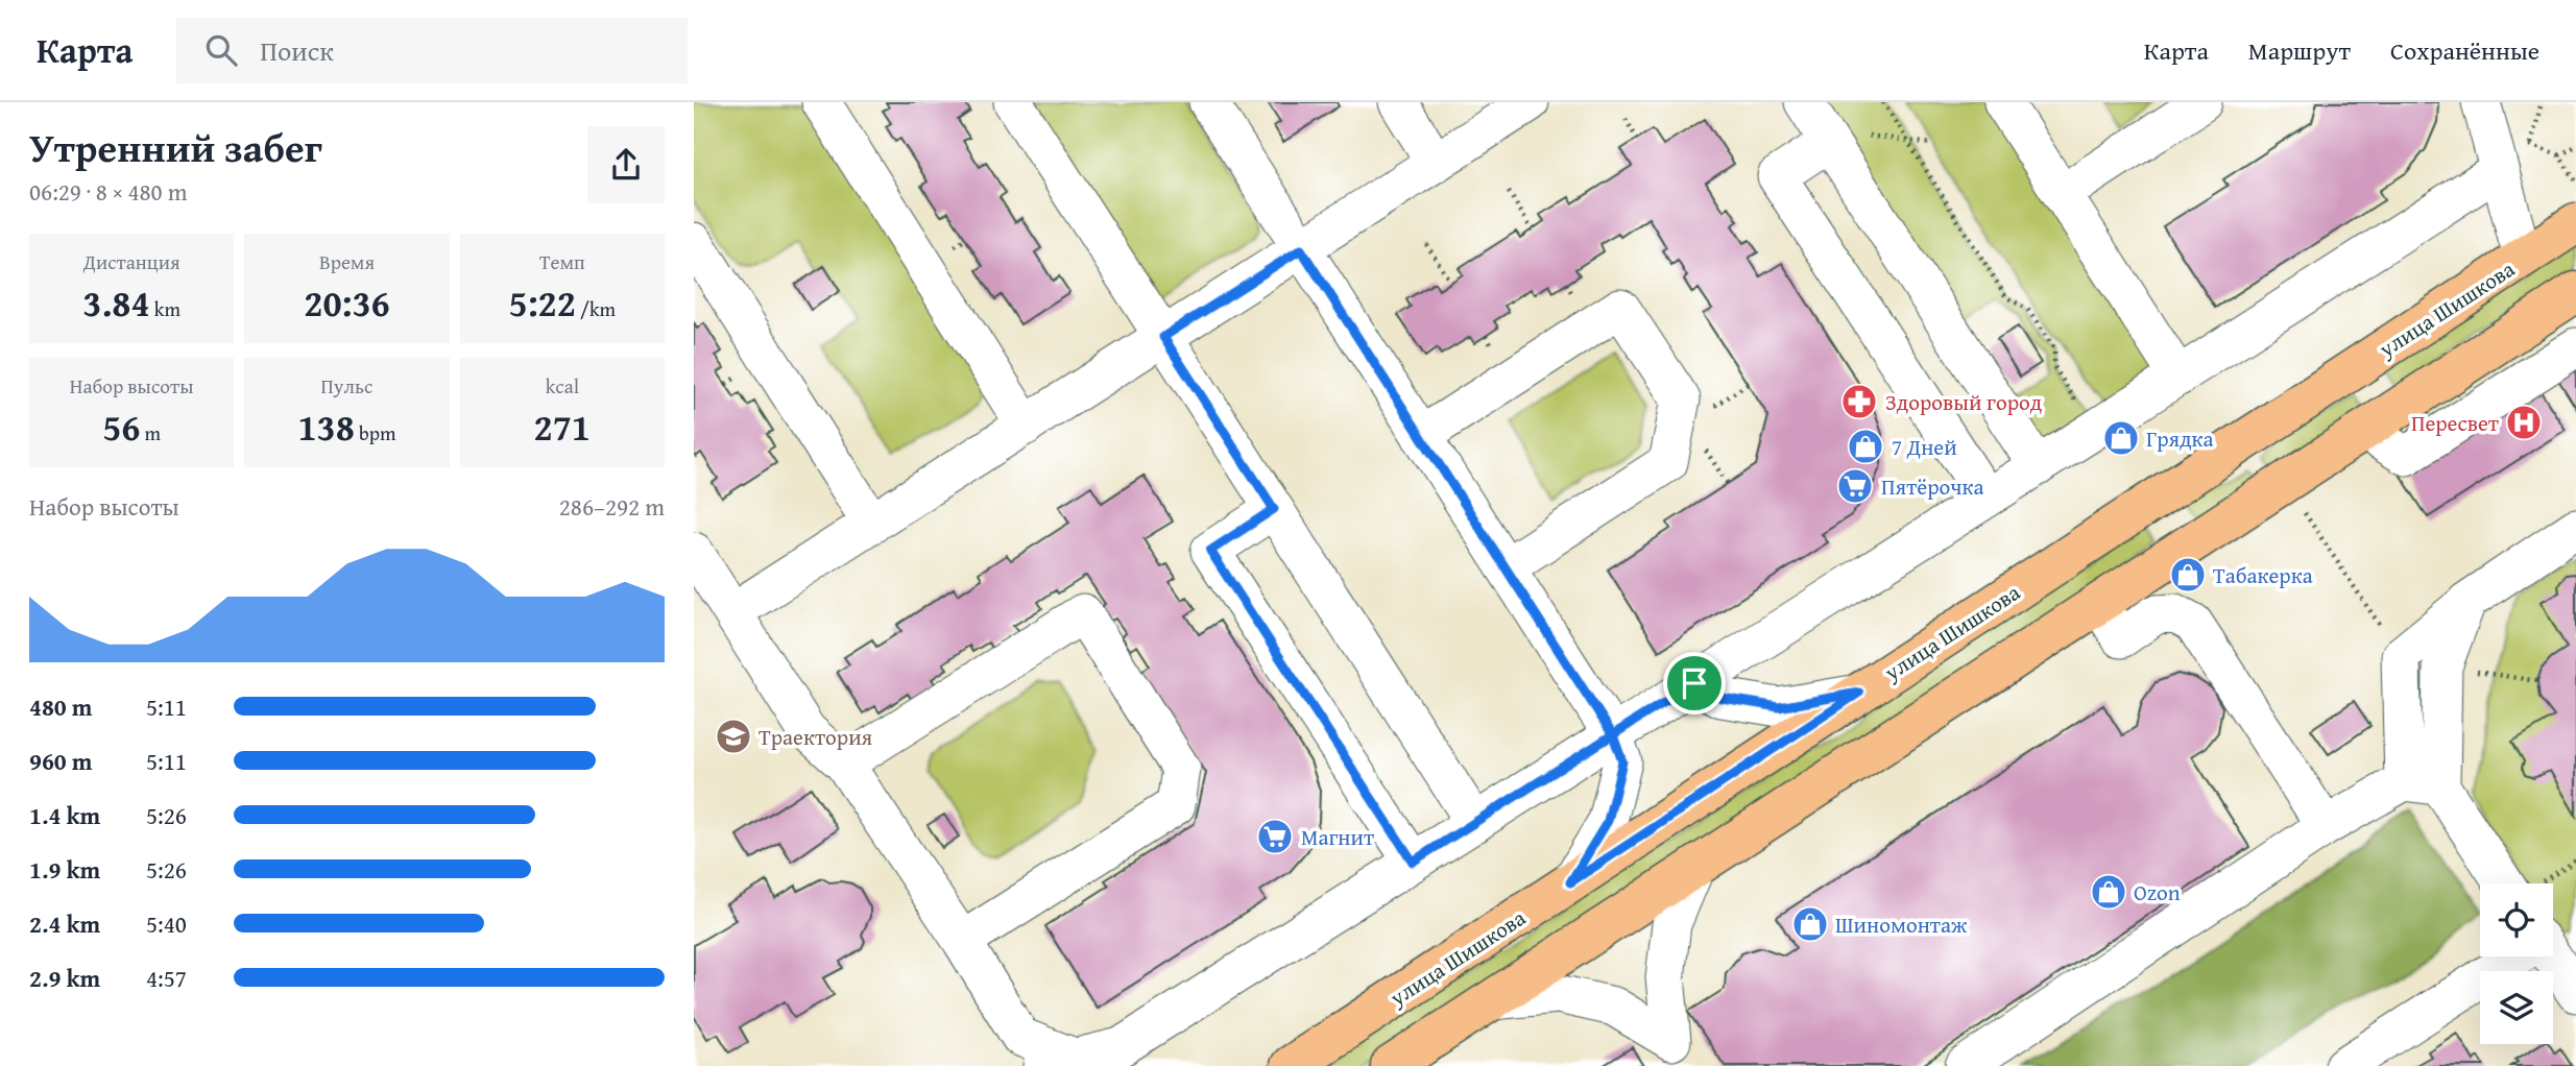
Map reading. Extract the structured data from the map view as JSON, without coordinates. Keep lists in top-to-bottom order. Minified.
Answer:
{"streets":{"main road":["улица Шишкова"]},"places":{"pharmacy":["Здоровый город"],"hospital":["Пересвет"],"shop":["Грядка","7 Дней","Табакерка","Ozon","Шиномонтаж"],"supermarket":["Пятёрочка","Магнит"],"school or university":["Траектория"]},"page":{"header":"Карта","search":"Поиск","nav":["Карта","Маршрут","Сохранённые"],"heading":["Утренний забег","06:29 · 8 × 480 m"],"stats":[["Дистанция","3.84 km"],["Время","20:36"],["Темп","5:22 /km"],["Набор высоты","56 m"],["Пульс","138 bpm"],["kcal","271"]],"chart":["Набор высоты","286–292 m"],"list":[{"name":"480 m","note":"5:11"},{"name":"960 m","note":"5:11"},{"name":"1.4 km","note":"5:26"},{"name":"1.9 km","note":"5:26"},{"name":"2.4 km","note":"5:40"},{"name":"2.9 km","note":"4:57"}]}}
